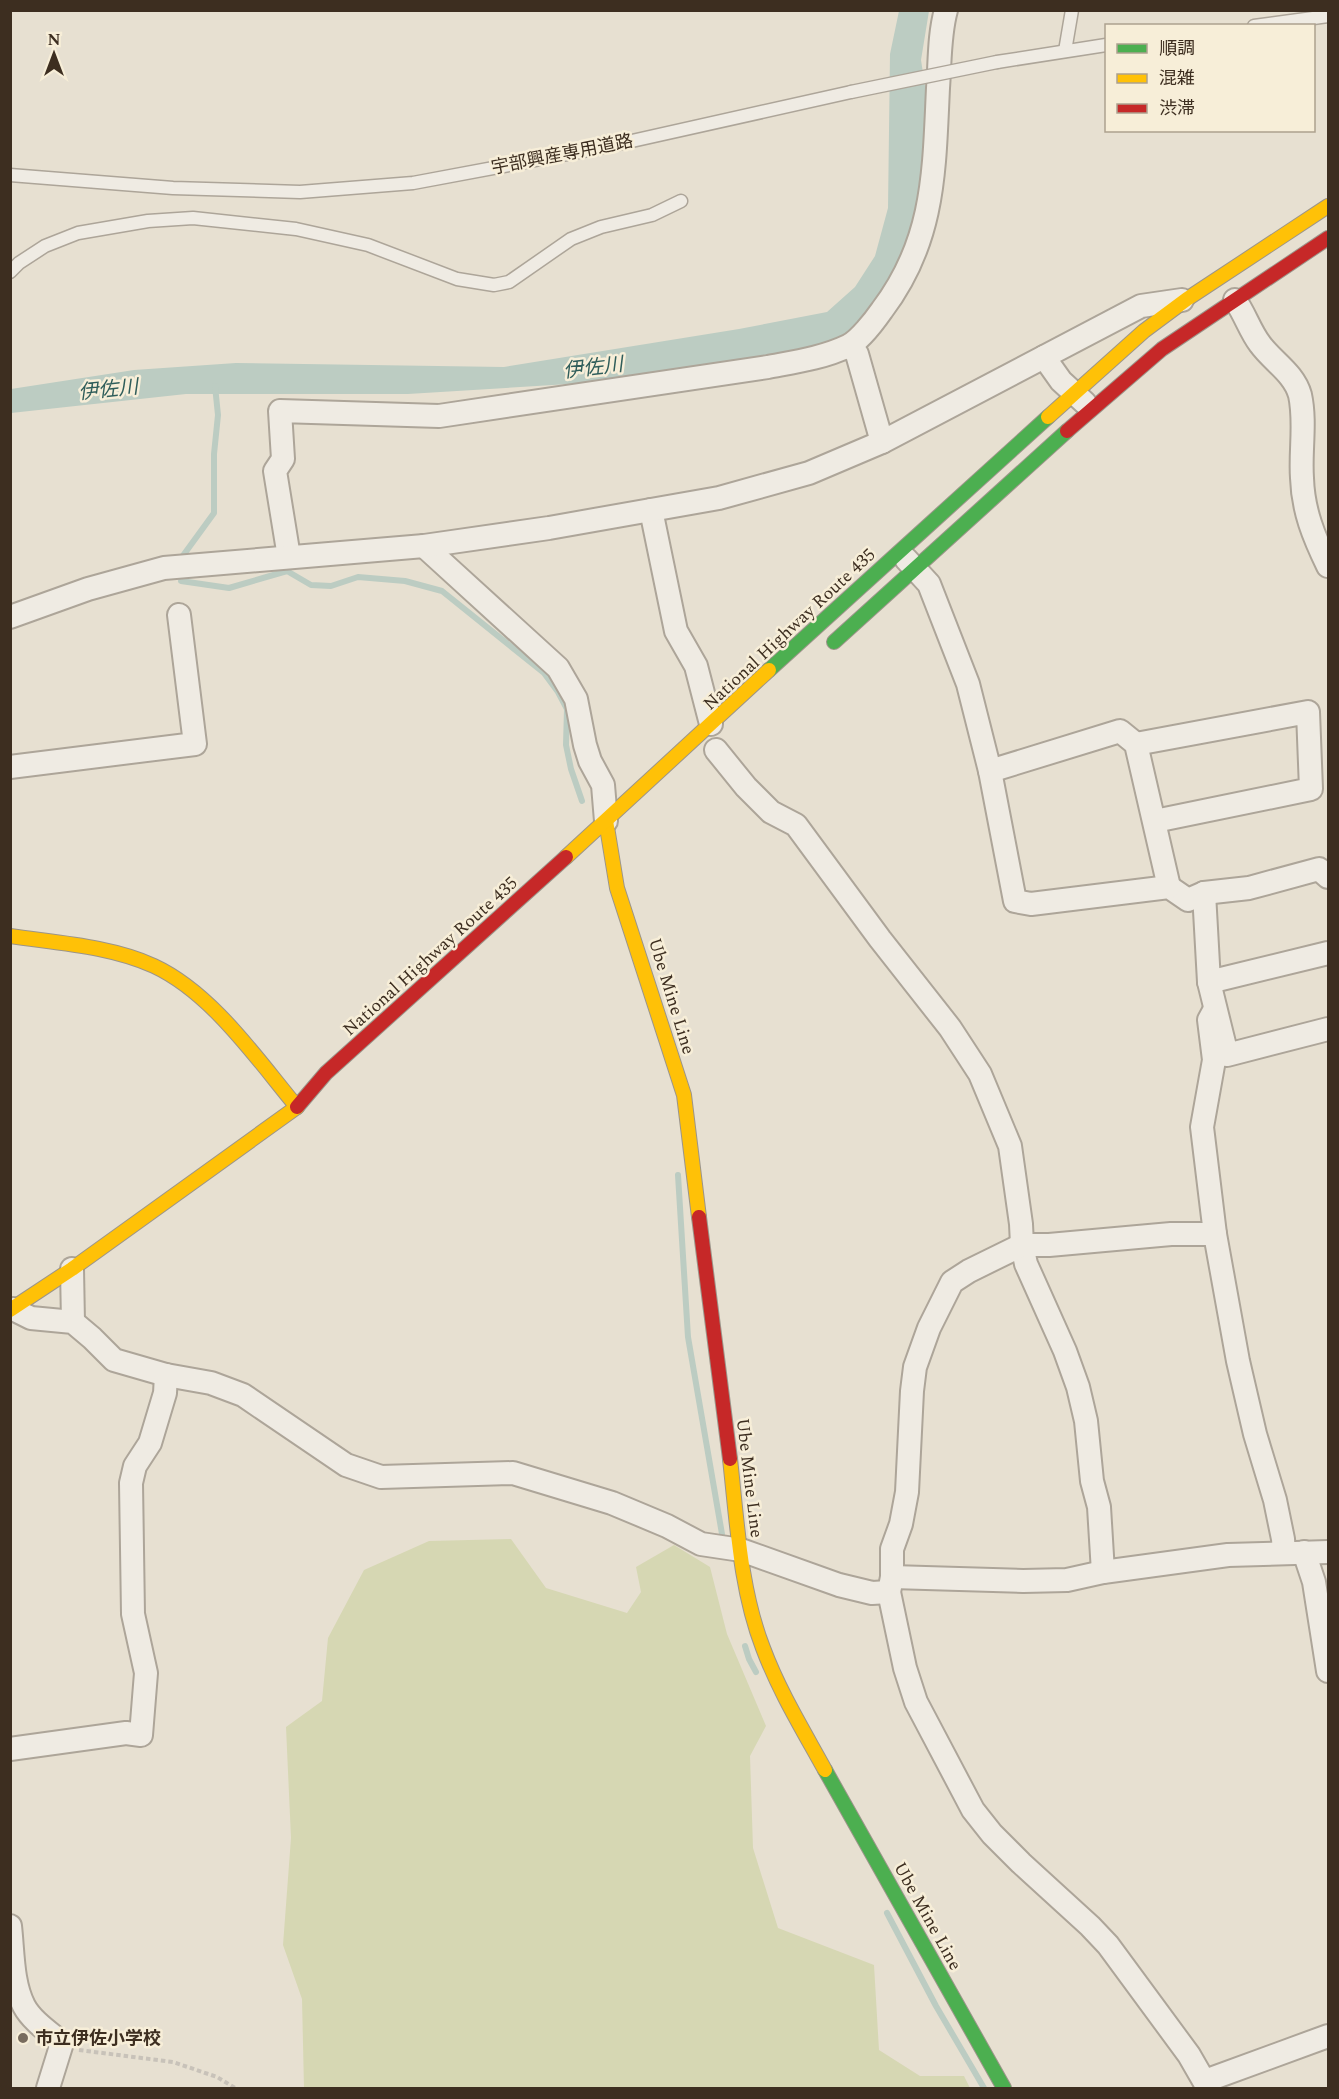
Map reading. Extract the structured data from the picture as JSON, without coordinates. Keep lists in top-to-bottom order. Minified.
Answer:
{"streets":{"main road":["National Highway Route 435","Ube Mine Line"],"lane":["宇部興産専用道路"]},"crossings":[["National Highway Route 435","Ube Mine Line"]],"water":["伊佐川"],"places":["市立伊佐小学校"],"legend":["順調","混雑","渋滞"],"north":"top"}
